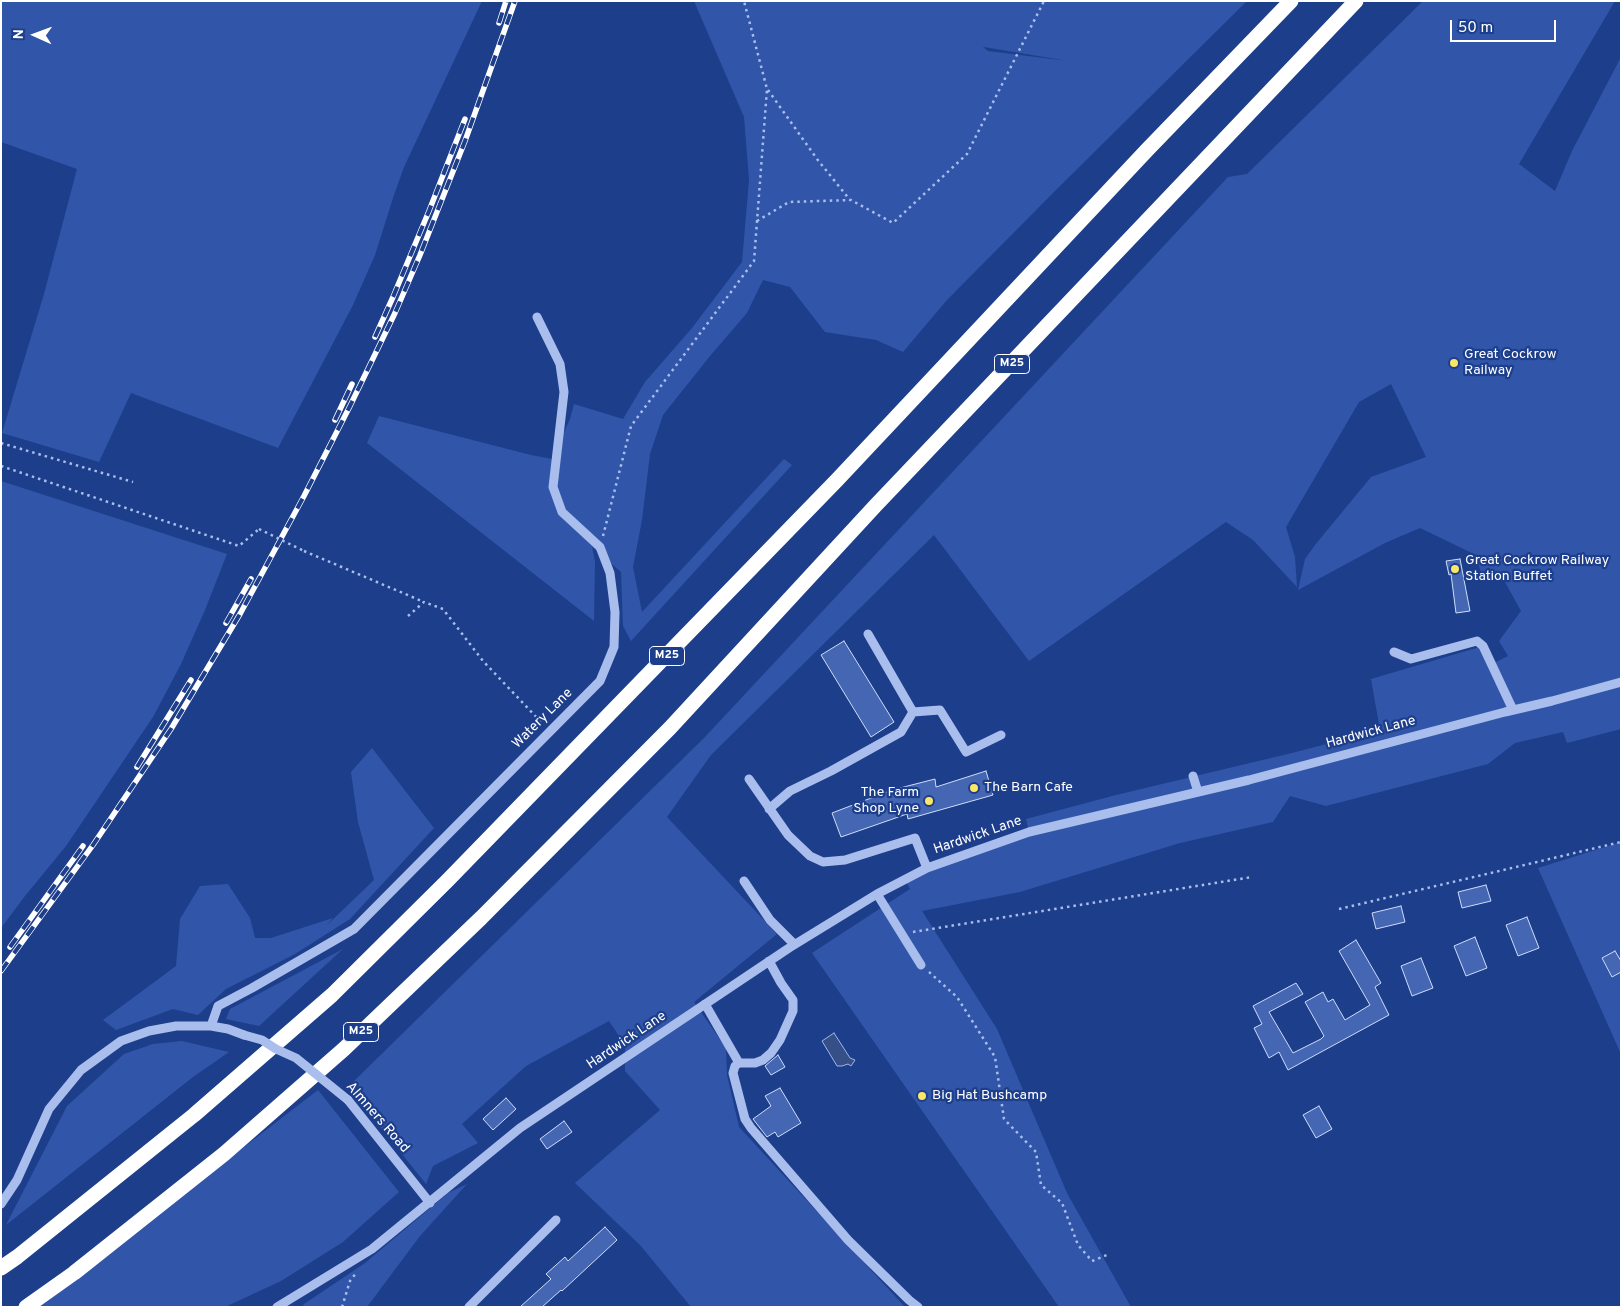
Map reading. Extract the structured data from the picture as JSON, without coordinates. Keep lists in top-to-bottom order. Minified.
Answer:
{"streets":{"highway":["M25"],"street":["Watery Lane","Hardwick Lane","Almners Road"]},"crossings":[["Watery Lane","Almners Road"],["Hardwick Lane","Almners Road"]],"places":["Great Cockrow Railway","Great Cockrow Railway Station Buffet","The Barn Cafe","The Farm Shop Lyne","Big Hat Bushcamp"],"scale_bar":"50 m","north":"left"}
